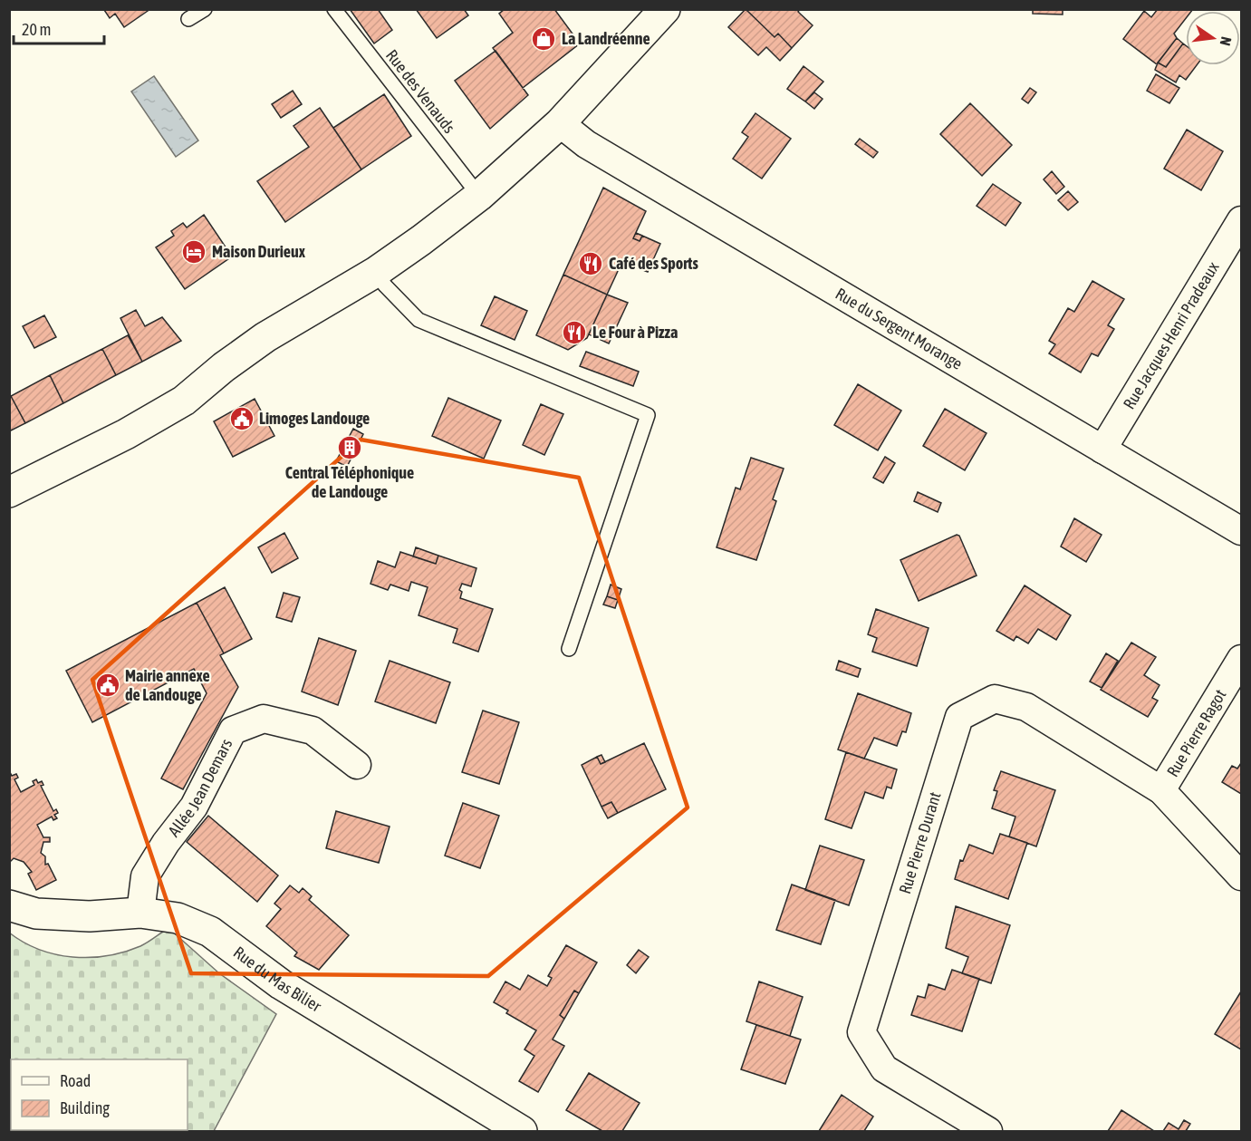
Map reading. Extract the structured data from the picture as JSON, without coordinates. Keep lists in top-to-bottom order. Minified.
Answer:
{"streets":{"main road":["Rue du Mas Bilier"],"street":["Rue du Sergent Morange","Rue Jacques Henri Pradeaux","Rue Pierre Ragot","Allée Jean Demars","Rue Pierre Durant"],"lane":["Rue des Venauds"]},"crossings":[["Rue du Sergent Morange","Rue Jacques Henri Pradeaux"],["Rue Pierre Ragot","Rue Pierre Durant"],["Allée Jean Demars","Rue du Mas Bilier"]],"places":{"shop":["La Landréenne"],"hotel":["Maison Durieux"],"restaurant":["Café des Sports","Le Four à Pizza"],"public building":["Limoges Landouge","Mairie annexe de Landouge"],"building":["Central Téléphonique de Landouge"]},"legend":["Road","Building"],"scale_bar":"20 m","north":"right"}
